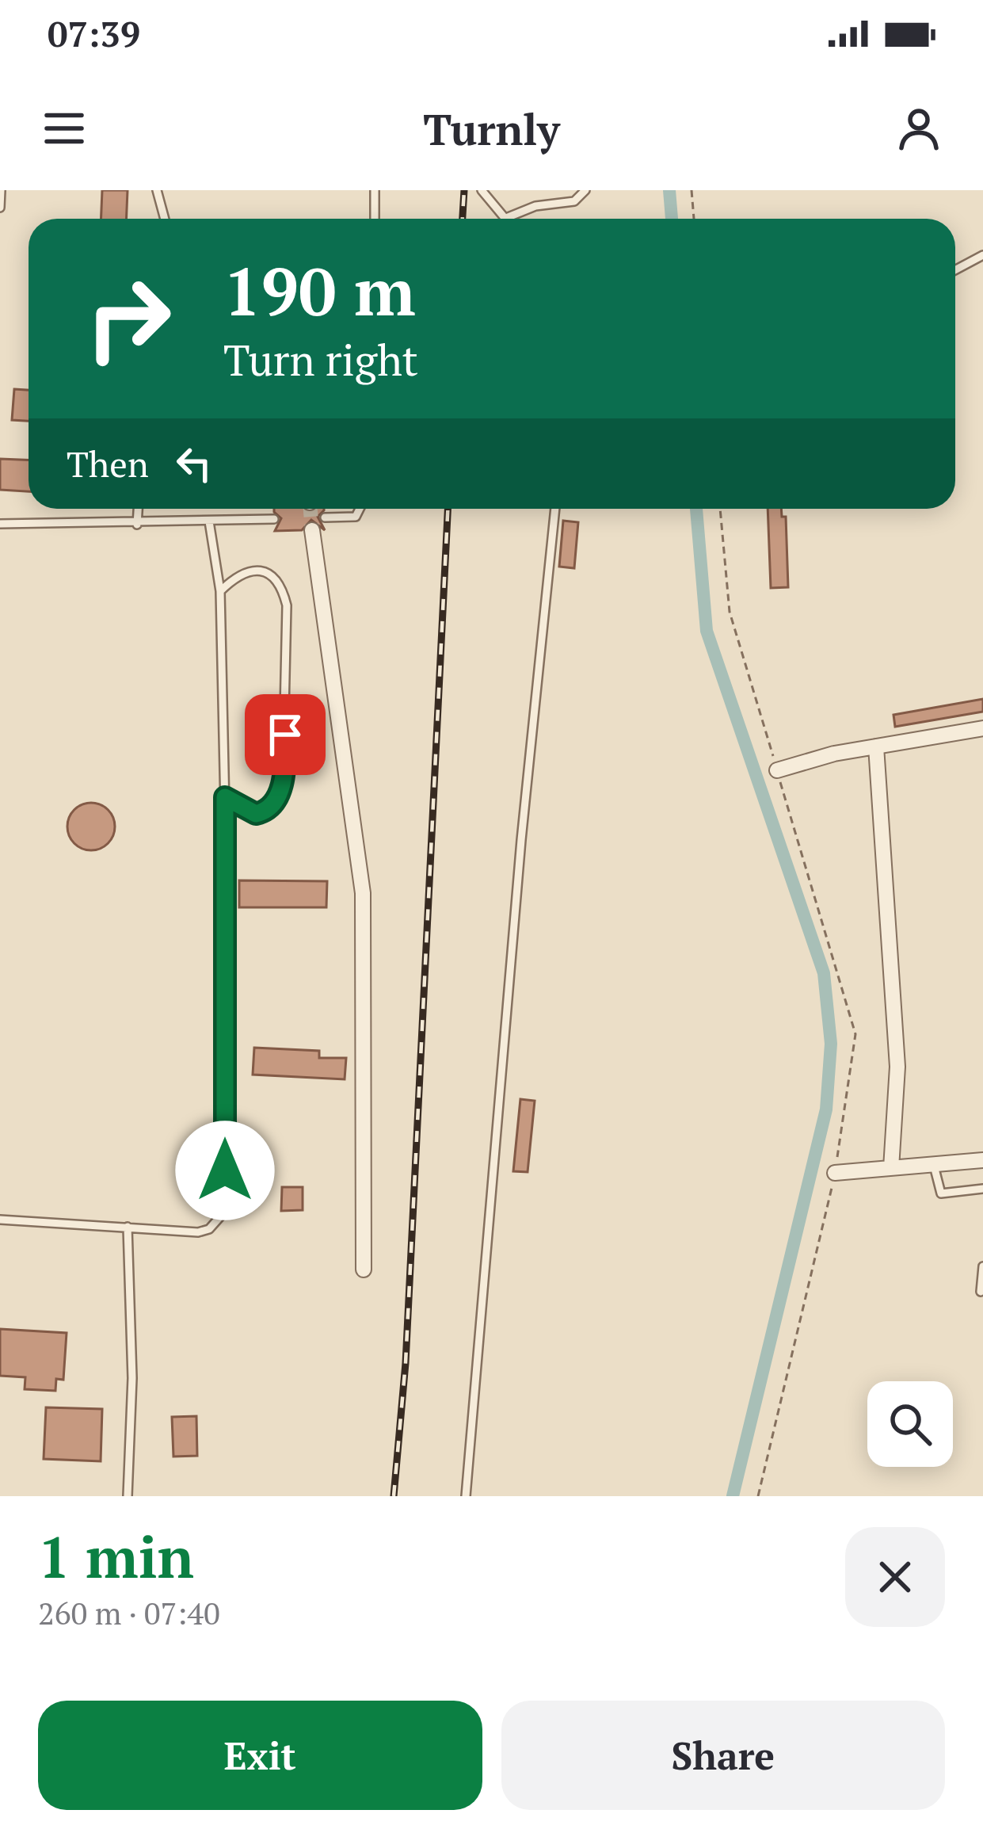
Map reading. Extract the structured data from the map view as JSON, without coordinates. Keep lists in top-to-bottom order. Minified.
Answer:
{"page":{"status":"07:39","header":"Turnly","turn":["190 m","Turn right"],"then":"Then","heading":["1 min","260 m · 07:40"],"buttons":["Exit","Share"]}}
